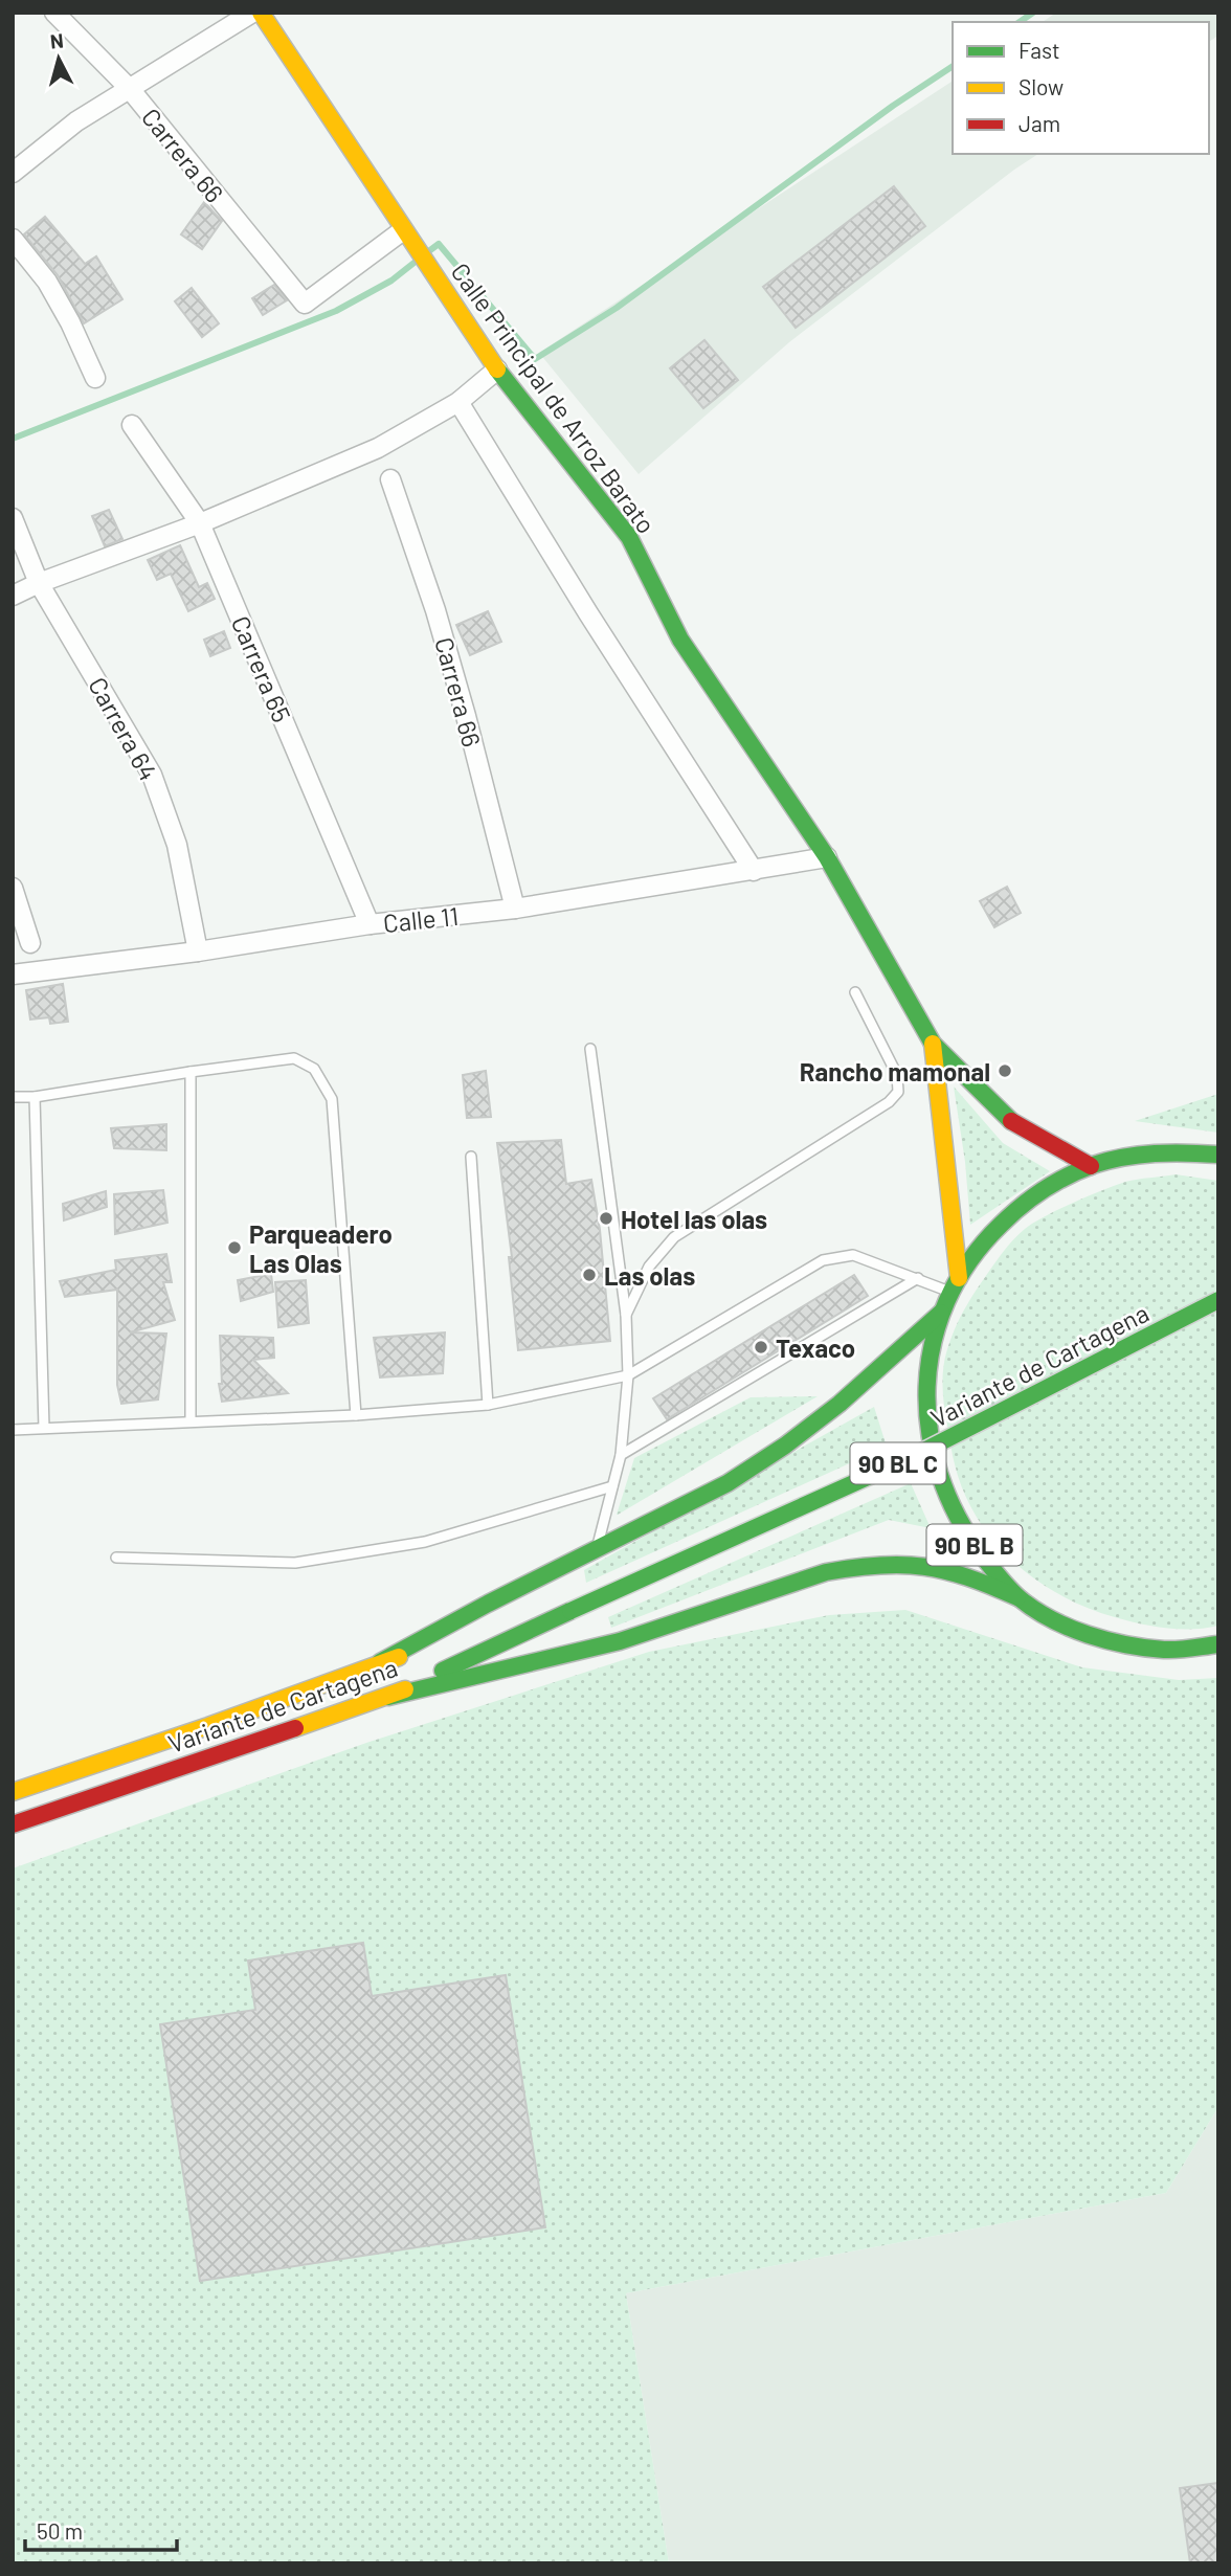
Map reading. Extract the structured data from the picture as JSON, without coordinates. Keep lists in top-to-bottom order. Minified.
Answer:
{"streets":{"main road":["Calle Principal de Arroz Barato","Variante de Cartagena","90 BL C","90 BL B"],"street":["Carrera 66","Carrera 65","Carrera 64","Calle 11"]},"crossings":[["Carrera 66","Calle Principal de Arroz Barato"],["Carrera 66","Calle 11"],["Calle Principal de Arroz Barato","Calle 11"],["Calle Principal de Arroz Barato","90 BL B"],["Carrera 65","Calle 11"],["Carrera 64","Calle 11"]],"places":["Rancho mamonal","Hotel las olas","Parqueadero Las Olas","Las olas","Texaco"],"legend":["Fast","Slow","Jam"],"scale_bar":"50 m","north":"top"}
